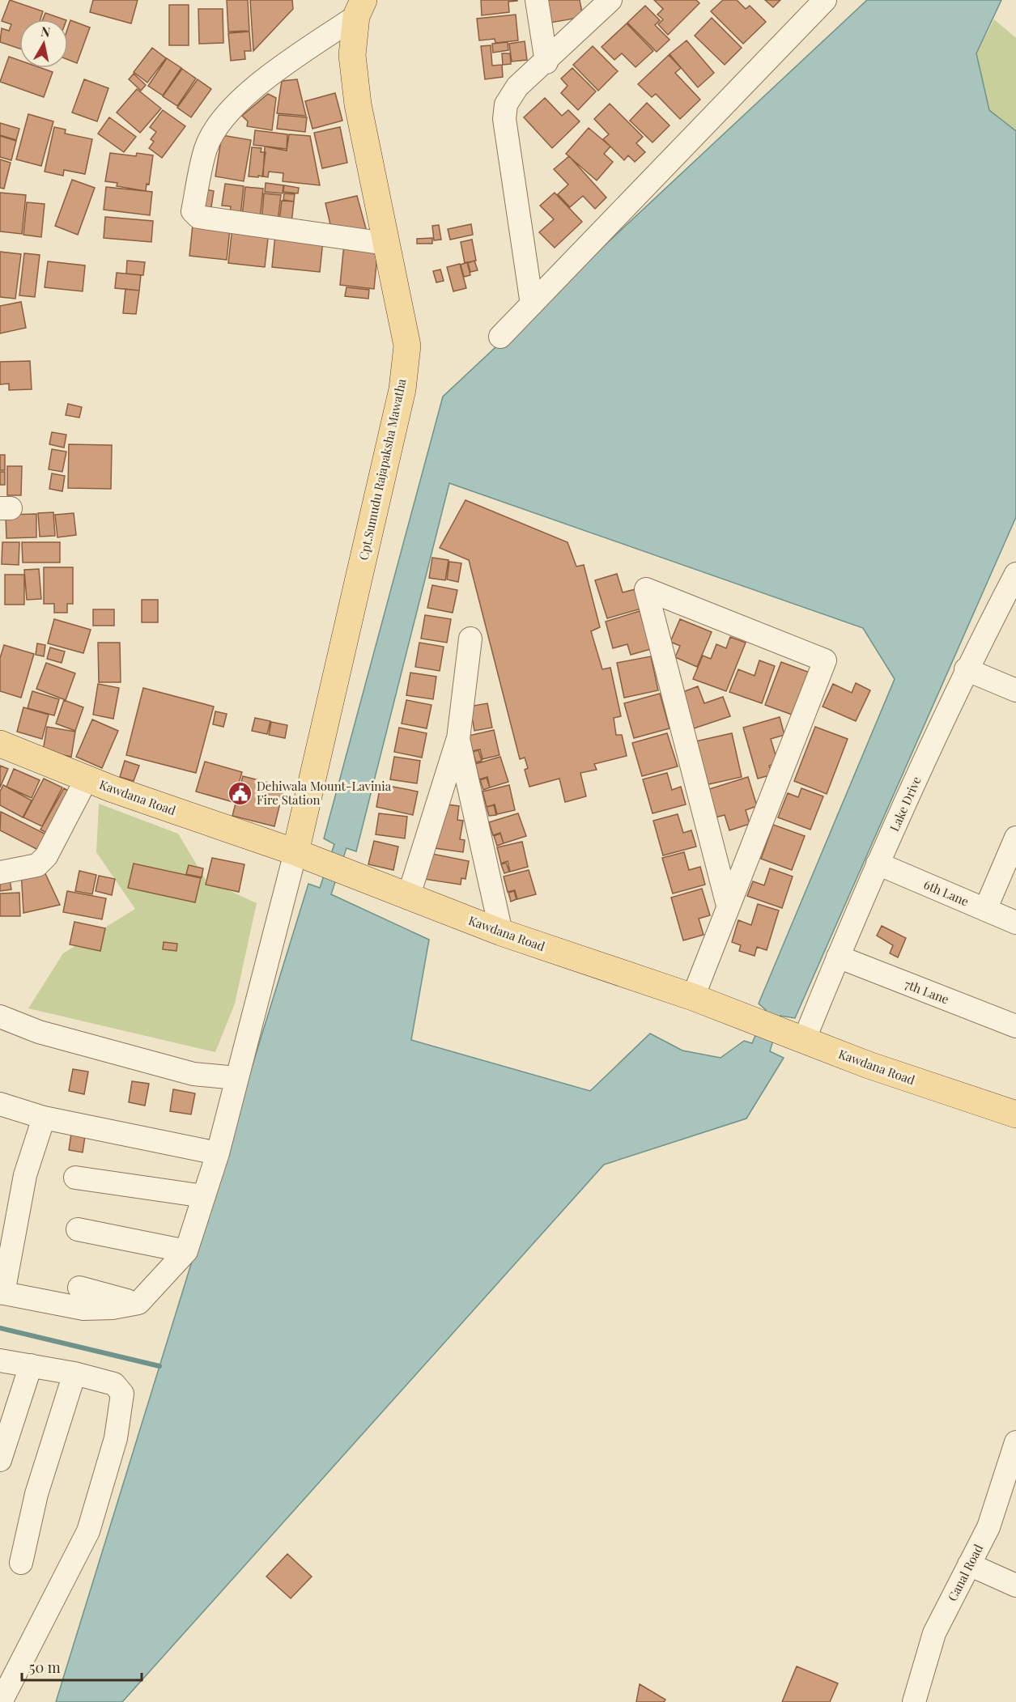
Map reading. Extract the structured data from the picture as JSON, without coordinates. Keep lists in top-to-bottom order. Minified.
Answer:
{"streets":{"main road":["Cpt.Sumudu Rajapaksha Mawatha","Kawdana Road"],"street":["Lake Drive","6th Lane","7th Lane","Canal Road"]},"crossings":[["Cpt.Sumudu Rajapaksha Mawatha","Kawdana Road"],["Kawdana Road","Lake Drive"],["Lake Drive","6th Lane"],["Lake Drive","7th Lane"]],"places":{"public building":["Dehiwala Mount-Lavinia Fire Station"]},"scale_bar":"50 m","north":"top"}
